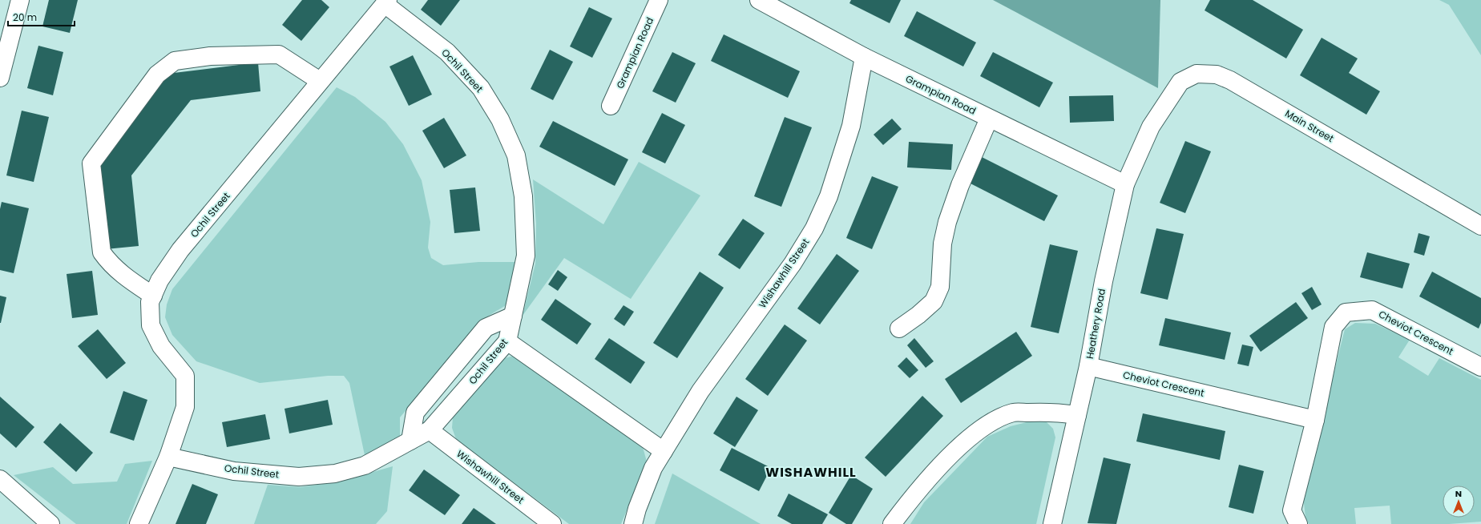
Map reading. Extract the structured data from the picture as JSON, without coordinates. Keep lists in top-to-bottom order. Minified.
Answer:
{"streets":{"street":["Grampian Road","Ochil Street","Main Street","Wishawhill Street","Heathery Road","Cheviot Crescent"]},"crossings":[["Grampian Road","Wishawhill Street"],["Grampian Road","Heathery Road"],["Ochil Street","Wishawhill Street"],["Main Street","Heathery Road"],["Heathery Road","Cheviot Crescent"]],"districts":["WISHAWHILL"],"scale_bar":"20 m","north":"top"}
